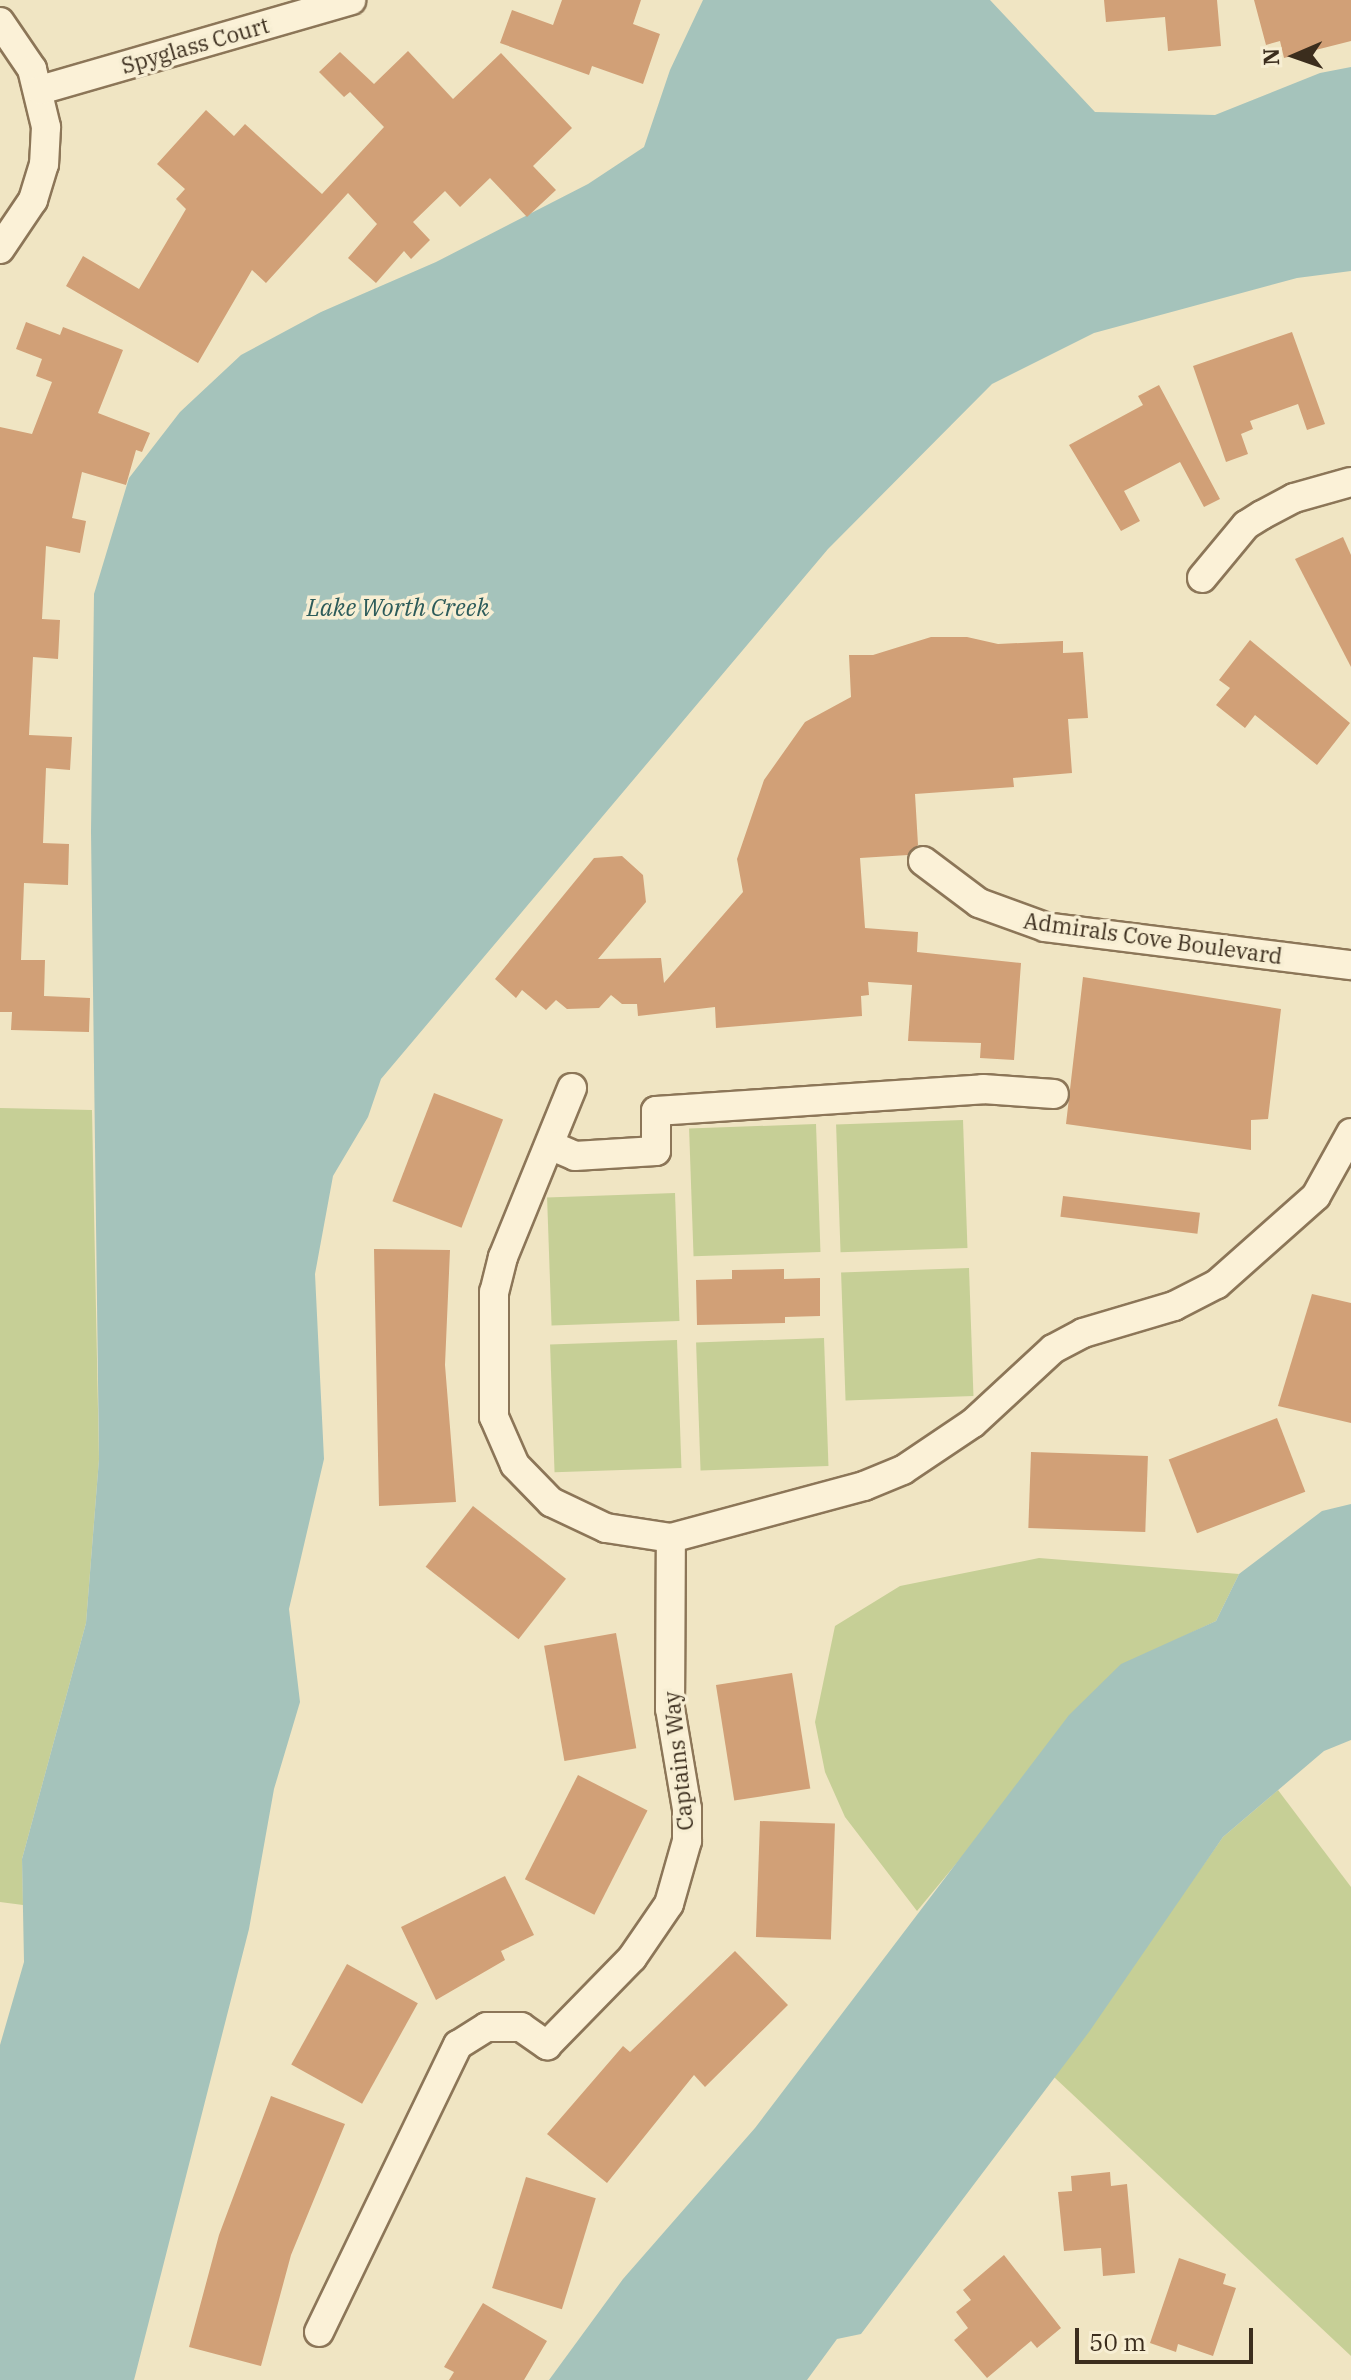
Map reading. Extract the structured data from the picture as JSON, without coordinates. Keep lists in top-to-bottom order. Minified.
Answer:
{"streets":{"street":["Spyglass Court","Admirals Cove Boulevard","Captains Way"]},"water":["Lake Worth Creek"],"scale_bar":"50 m","north":"left"}
